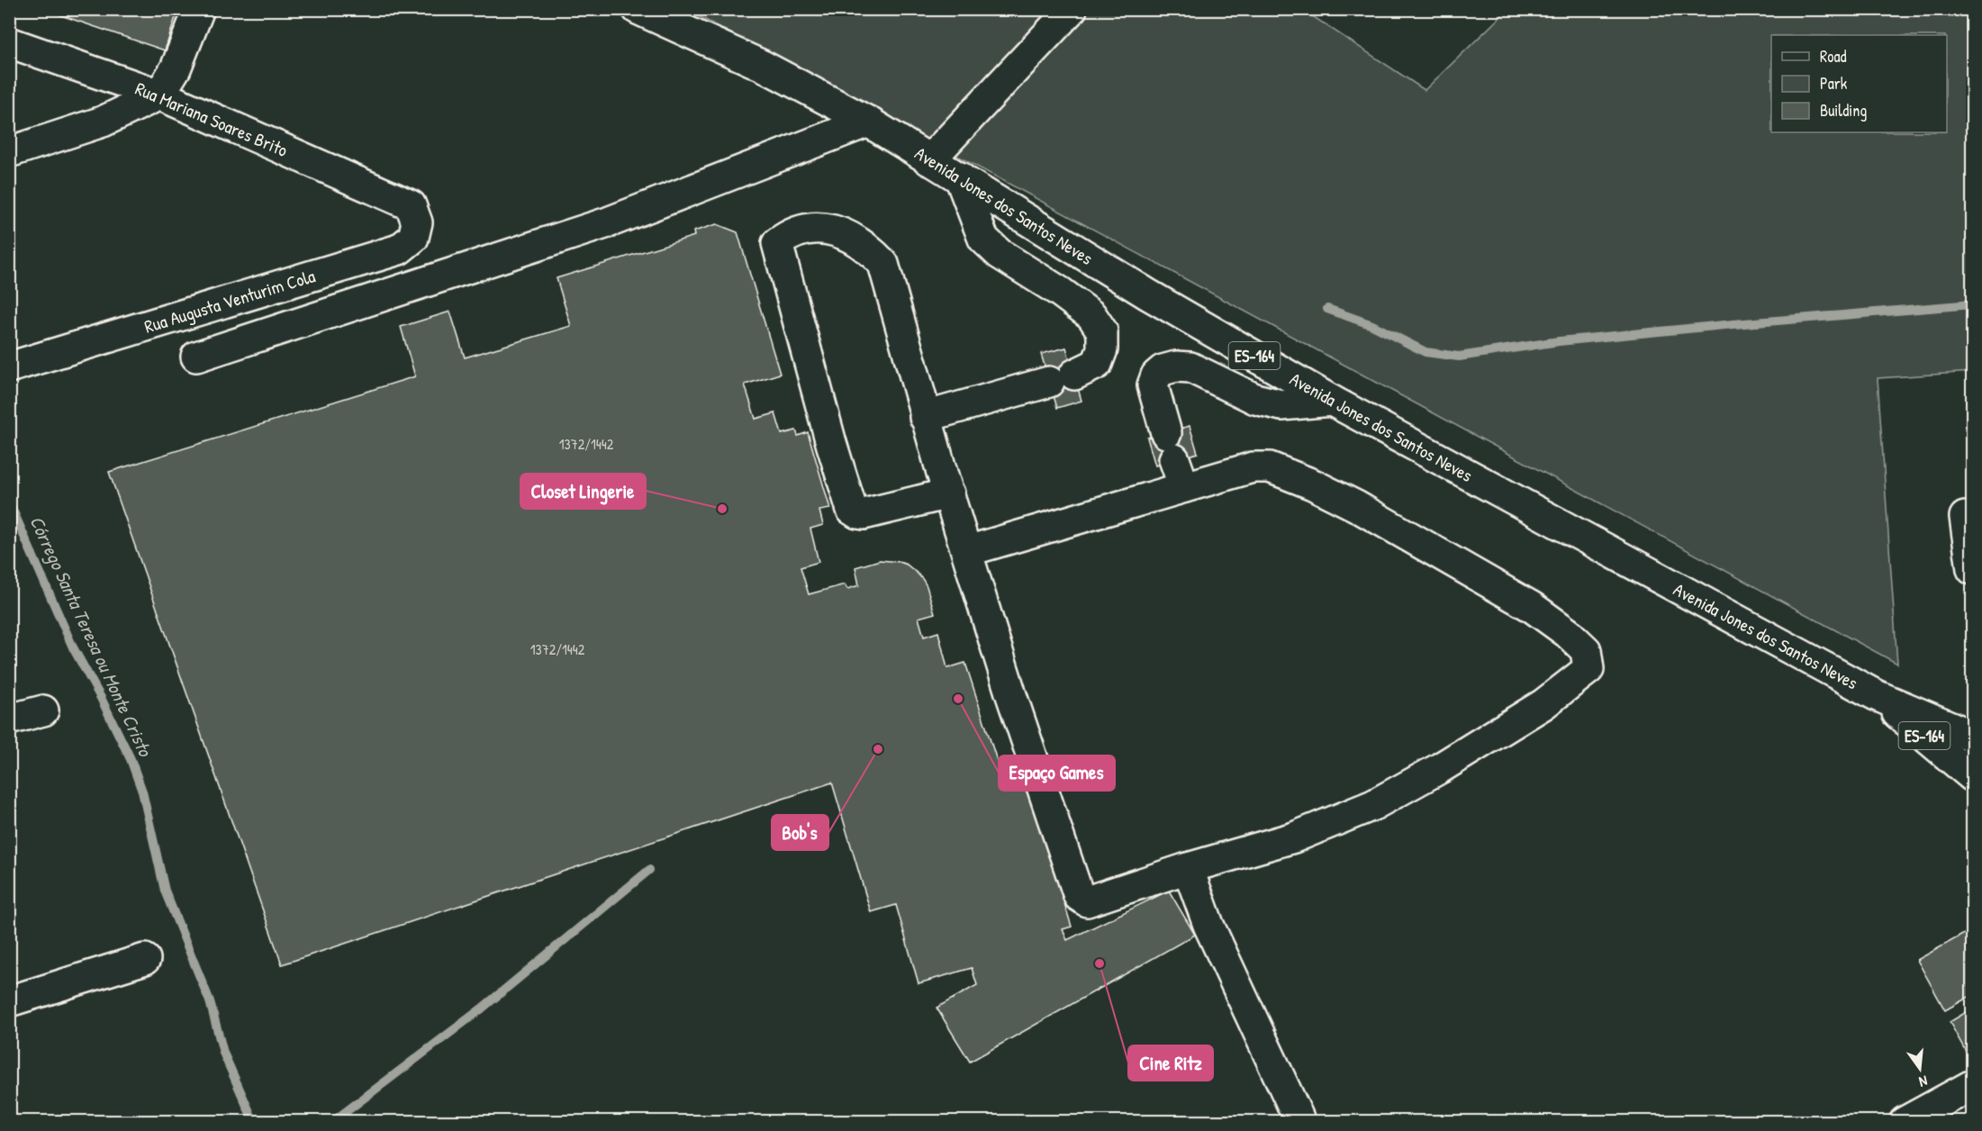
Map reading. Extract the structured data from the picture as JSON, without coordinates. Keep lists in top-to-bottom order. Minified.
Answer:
{"streets":{"main road":["Rua Mariana Soares Brito","Avenida Jones dos Santos Neves","Rua Augusta Venturim Cola","ES-164"]},"crossings":[["Rua Mariana Soares Brito","Rua Augusta Venturim Cola"]],"water":["Córrego Santa Teresa ou Monte Cristo"],"places":["Closet Lingerie","Espaço Games","Bob's","Cine Ritz"],"house_numbers":["1372/1442","1372/1442"],"legend":["Road","Park","Building"],"north":"bottom"}
